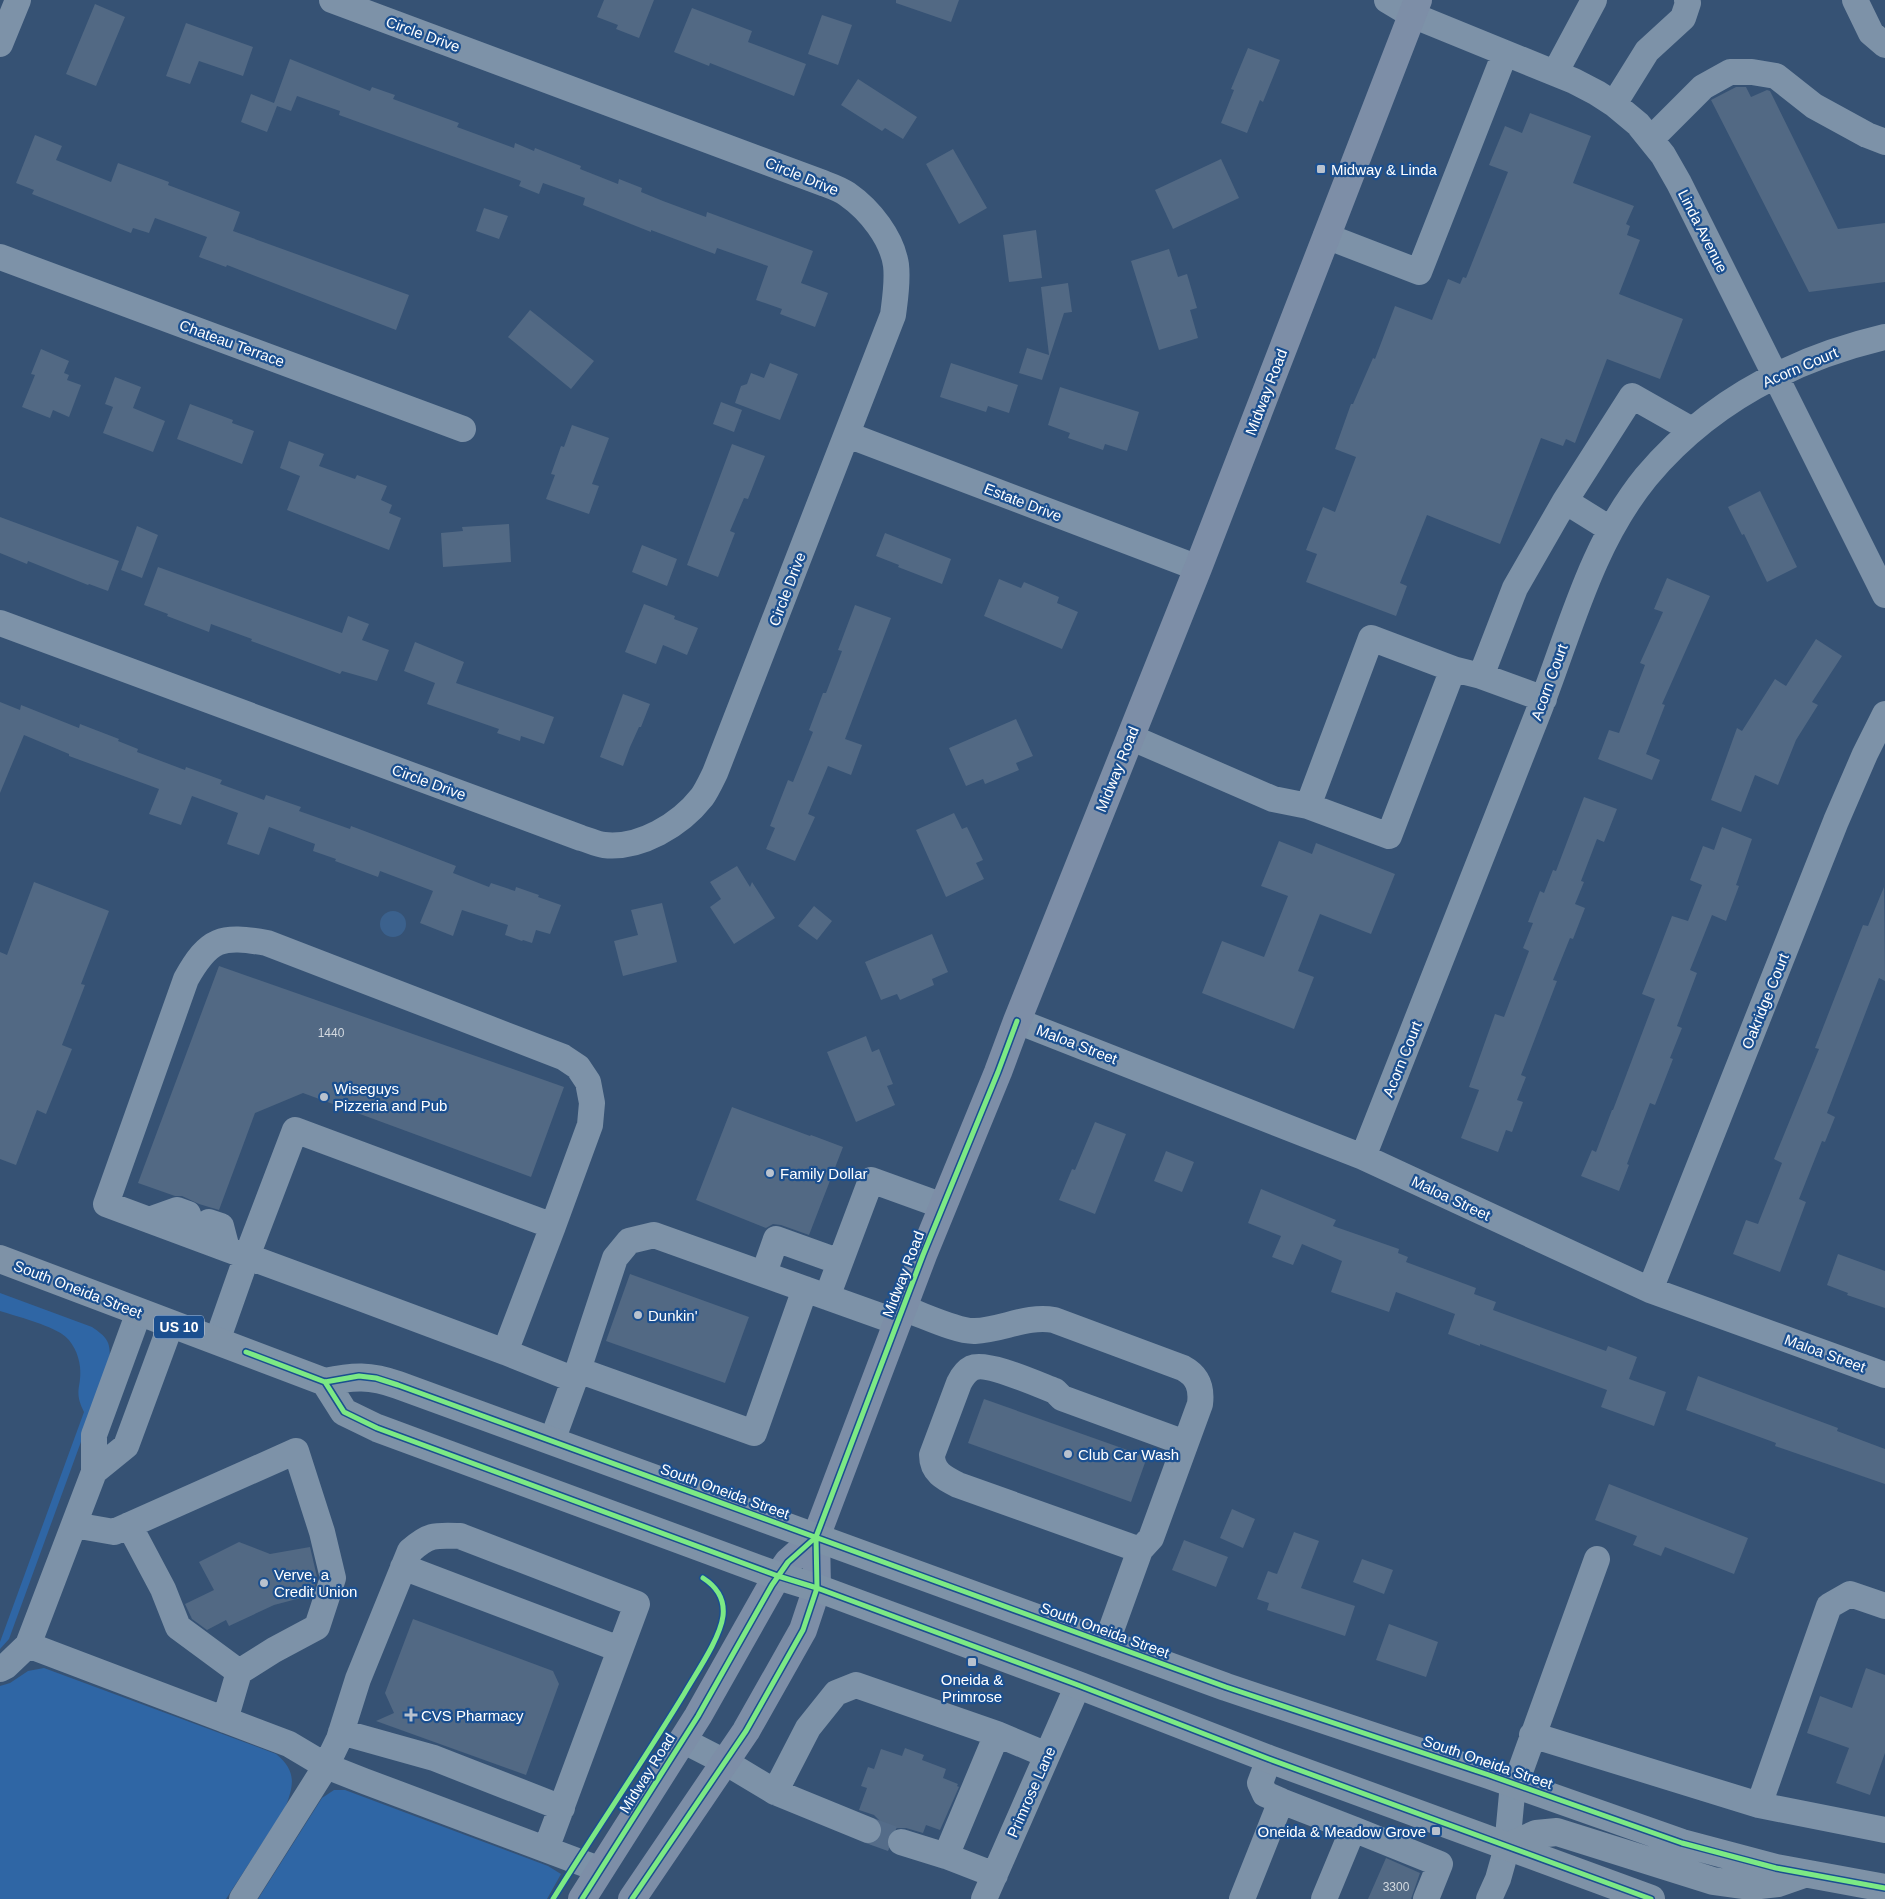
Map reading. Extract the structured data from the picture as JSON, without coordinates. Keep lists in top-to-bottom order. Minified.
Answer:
{"streets":{"highway":["South Oneida Street","US 10"],"main road":["Midway Road"],"street":["Circle Drive","Linda Avenue","Chateau Terrace","Acorn Court","Estate Drive","Oakridge Court","Maloa Street","Primrose Lane"]},"crossings":[["Circle Drive","Estate Drive"],["Linda Avenue","Acorn Court"],["Linda Avenue","Midway Road"],["Acorn Court","Maloa Street"],["Midway Road","Estate Drive"],["Midway Road","Maloa Street"],["Midway Road","South Oneida Street"],["Oakridge Court","Maloa Street"]],"places":{"transit":["Midway & Linda","Oneida & Primrose","Oneida & Meadow Grove"],"other":["Wiseguys Pizzeria and Pub","Family Dollar","Dunkin'","Club Car Wash","Verve, a Credit Union"],"health":["CVS Pharmacy"]},"house_numbers":["1440","3300"]}
